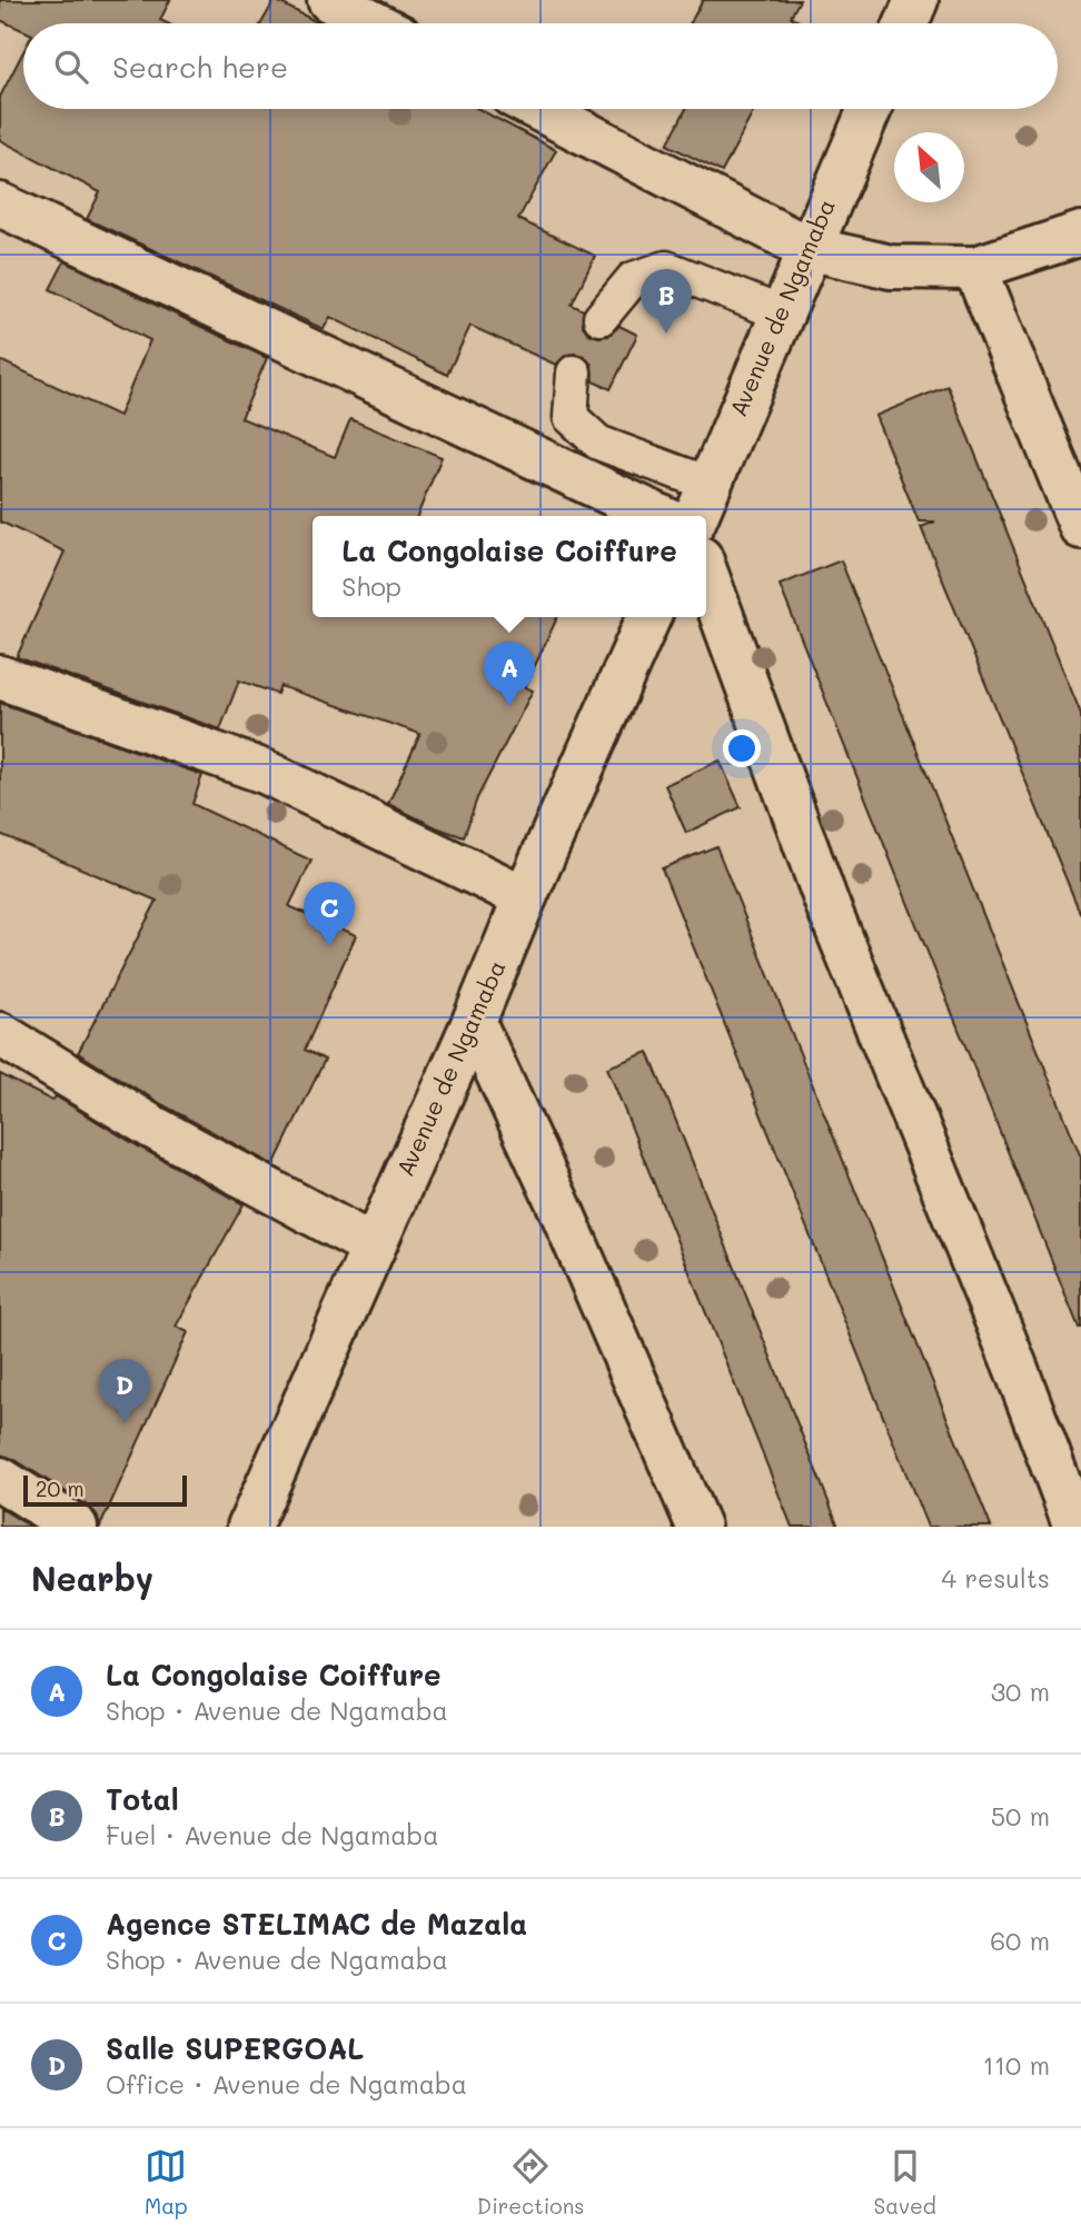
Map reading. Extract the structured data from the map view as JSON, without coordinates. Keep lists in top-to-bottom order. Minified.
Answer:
{"streets":{"street":["Avenue de Ngamaba"]},"scale_bar":"20 m","north":"top left","page":{"search":"Search here","pins":["B","A","C","D"],"popup":["La Congolaise Coiffure","Shop"],"scale":"20 m","heading":["Nearby","4 results"],"list":[{"mark":"A","name":"La Congolaise Coiffure","note":"Shop · Avenue de Ngamaba","value":"30 m"},{"mark":"B","name":"Total","note":"Fuel · Avenue de Ngamaba","value":"50 m"},{"mark":"C","name":"Agence STELIMAC de Mazala","note":"Shop · Avenue de Ngamaba","value":"60 m"},{"mark":"D","name":"Salle SUPERGOAL","note":"Office · Avenue de Ngamaba","value":"110 m"}],"nav":["Map","Directions","Saved"]}}
